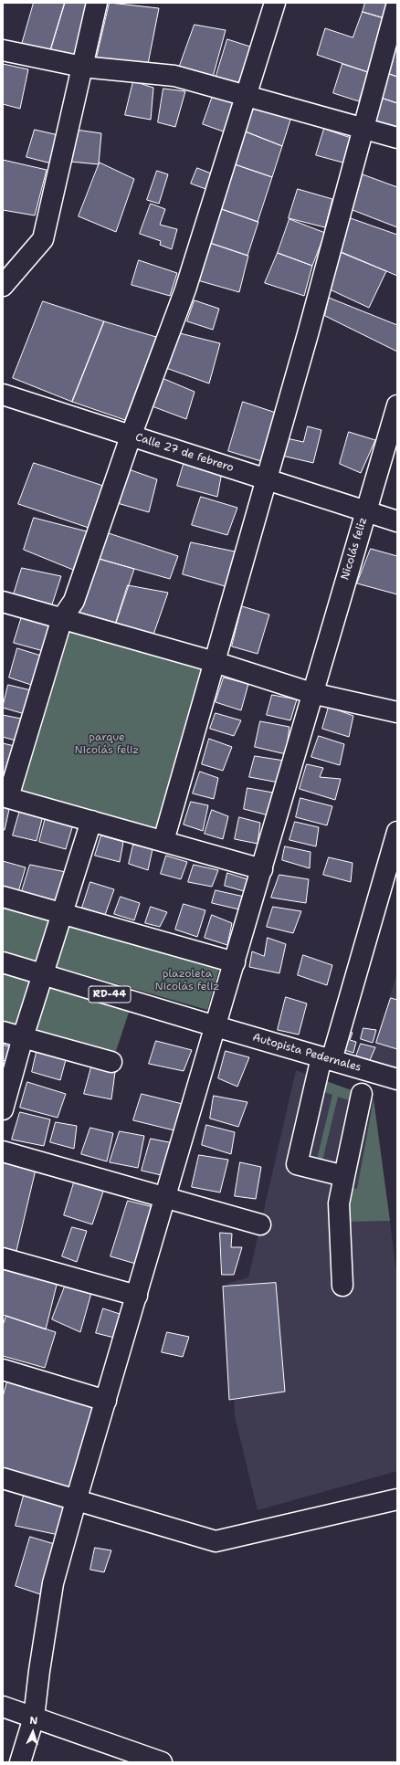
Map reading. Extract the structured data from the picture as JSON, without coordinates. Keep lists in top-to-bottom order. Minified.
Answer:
{"streets":{"street":["Calle 27 de febrero","Nicolás feliz","RD-44","Autopista Pedernales"]},"crossings":[["Calle 27 de febrero","Nicolás feliz"],["Nicolás feliz","RD-44"],["Nicolás feliz","Autopista Pedernales"],["RD-44","Autopista Pedernales"]],"parks":["parque Nicolás feliz","plazoleta Nicolás feliz"],"north":"top"}
